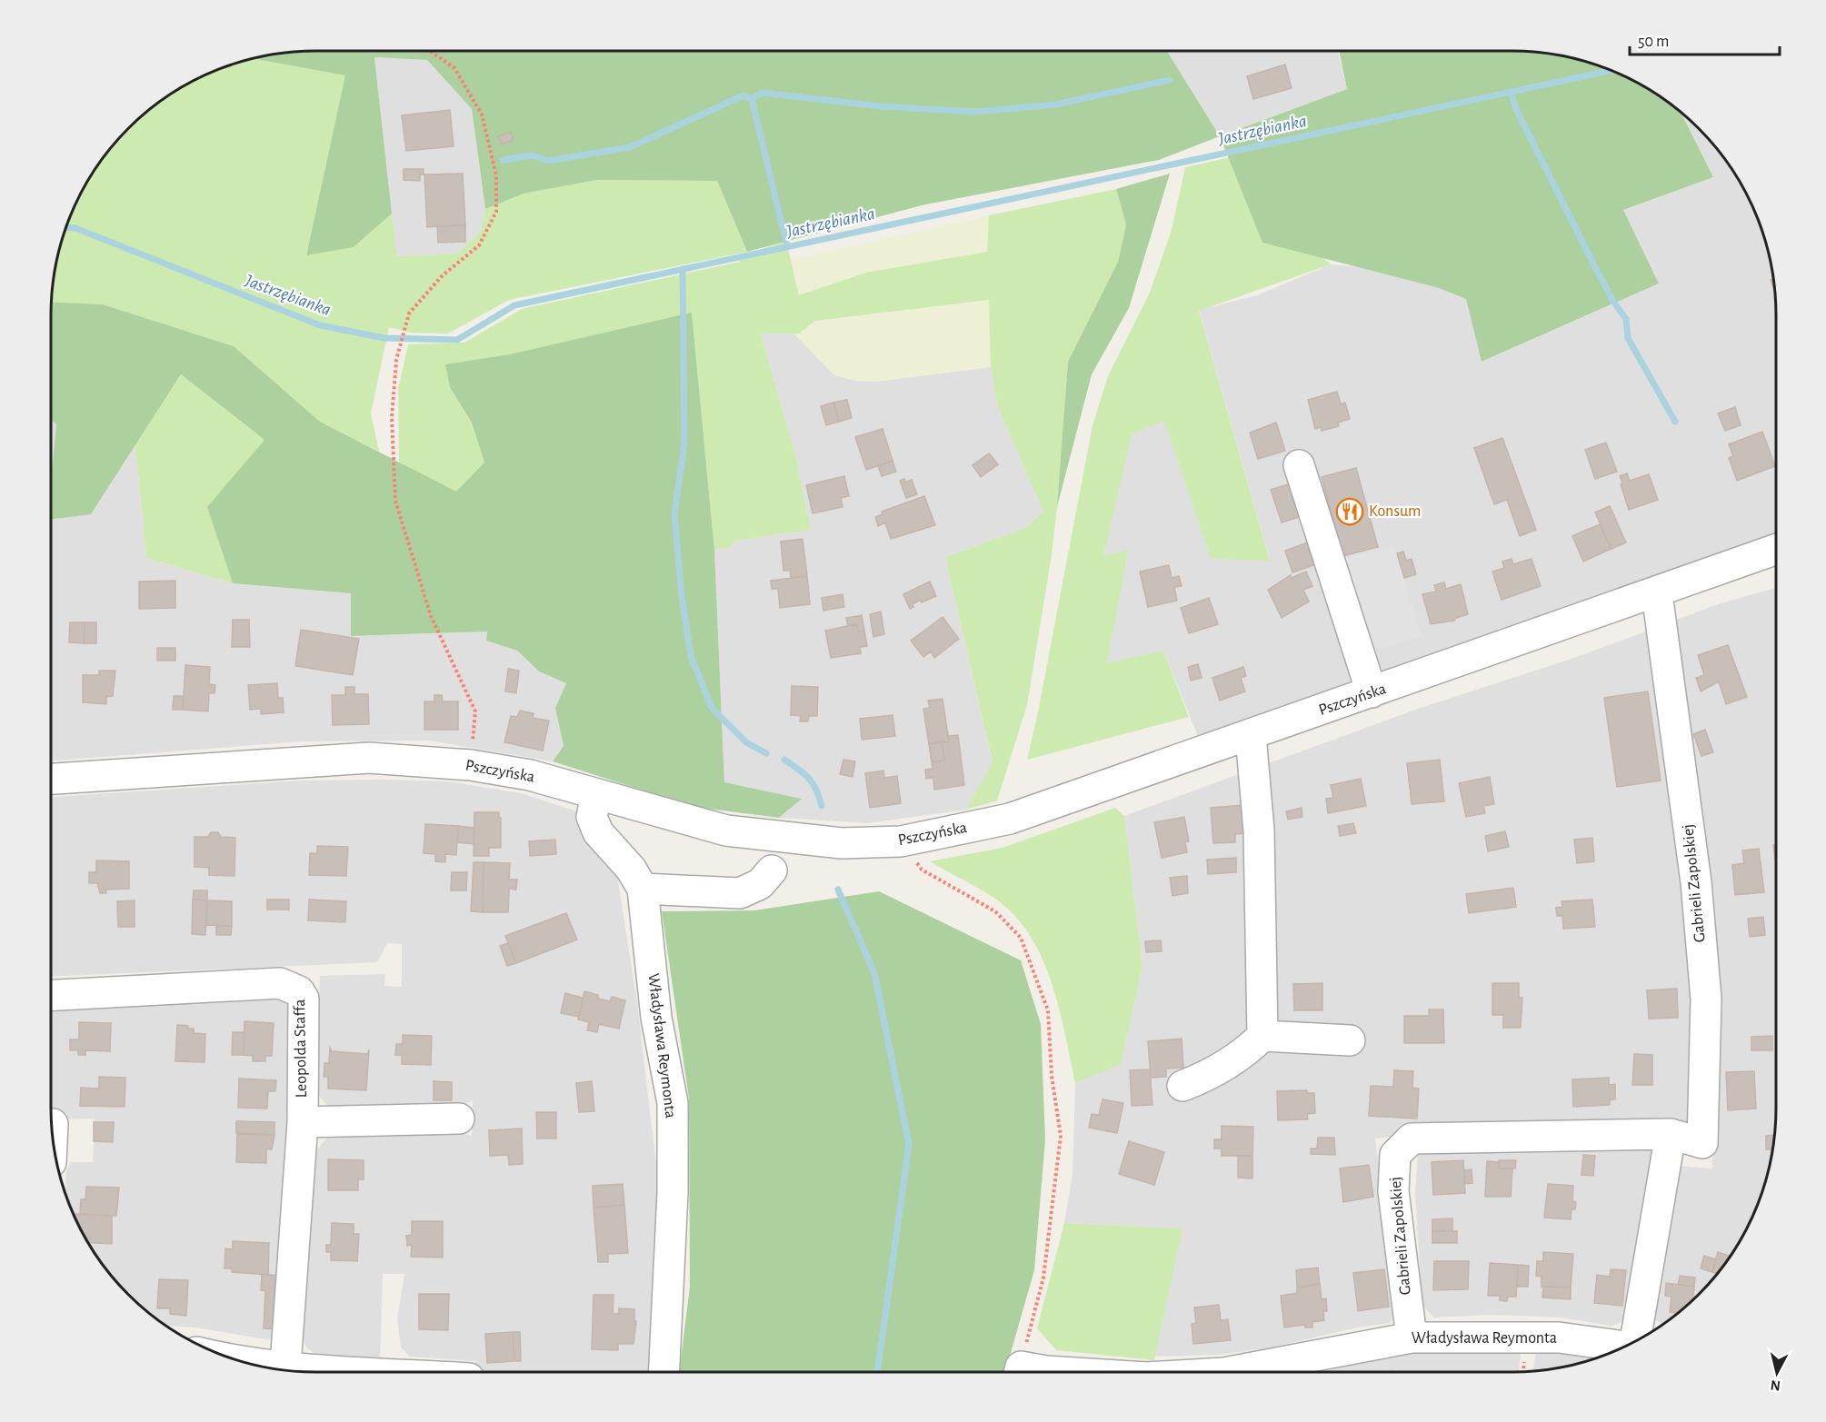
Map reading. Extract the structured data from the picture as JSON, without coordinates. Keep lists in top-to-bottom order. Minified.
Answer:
{"streets":{"street":["Pszczyńska","Gabrieli Zapolskiej","Władysława Reymonta","Leopolda Staffa"]},"crossings":[["Pszczyńska","Gabrieli Zapolskiej"],["Pszczyńska","Władysława Reymonta"],["Gabrieli Zapolskiej","Władysława Reymonta"]],"water":["Jastrzębianka"],"places":{"restaurant":["Konsum"]},"scale_bar":"50 m","north":"bottom"}
